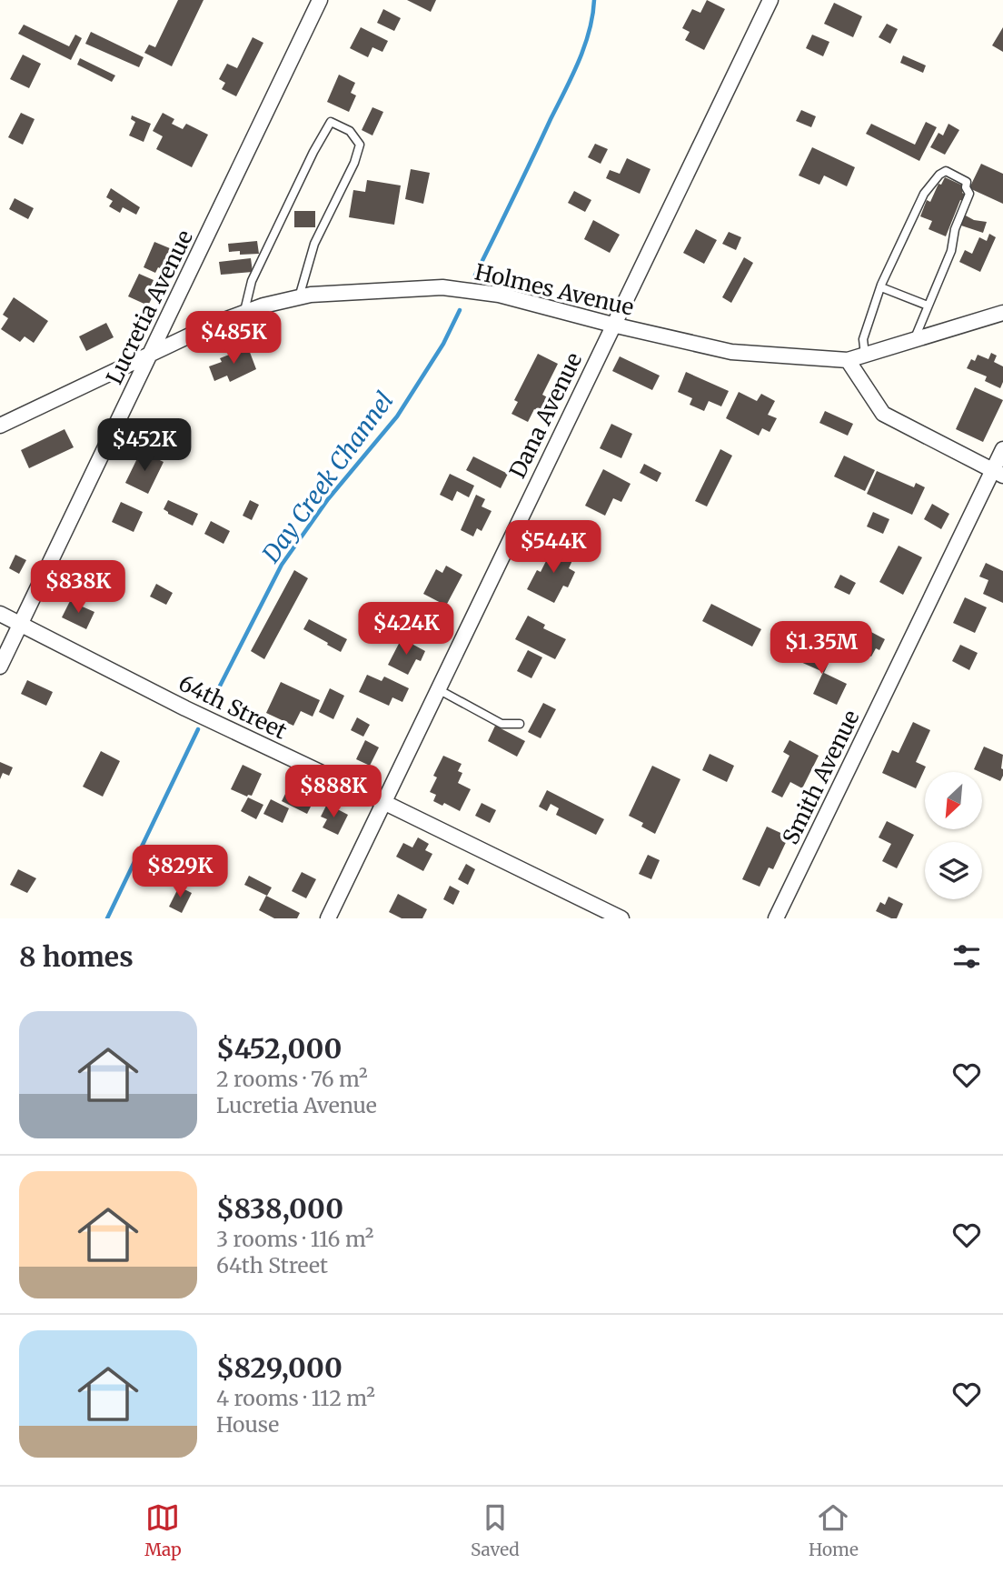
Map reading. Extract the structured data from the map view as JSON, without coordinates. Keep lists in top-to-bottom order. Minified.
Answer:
{"streets":{"street":["Holmes Avenue","Lucretia Avenue","Dana Avenue","64th Street","Smith Avenue"]},"crossings":[["Holmes Avenue","Lucretia Avenue"],["Holmes Avenue","Dana Avenue"],["Lucretia Avenue","64th Street"],["Dana Avenue","64th Street"]],"water":["Day Creek Channel"],"north":"bottom left","page":{"price":["$485K","$452K","$544K","$838K","$424K","$1.35M","$888K","$829K"],"heading":"8 homes","list":[{"name":"$452,000","note":"2 rooms · 76 m² · Lucretia Avenue"},{"name":"$838,000","note":"3 rooms · 116 m² · 64th Street"},{"name":"$829,000","note":"4 rooms · 112 m² · House"}],"tabs":["Map","Saved","Home"]}}
